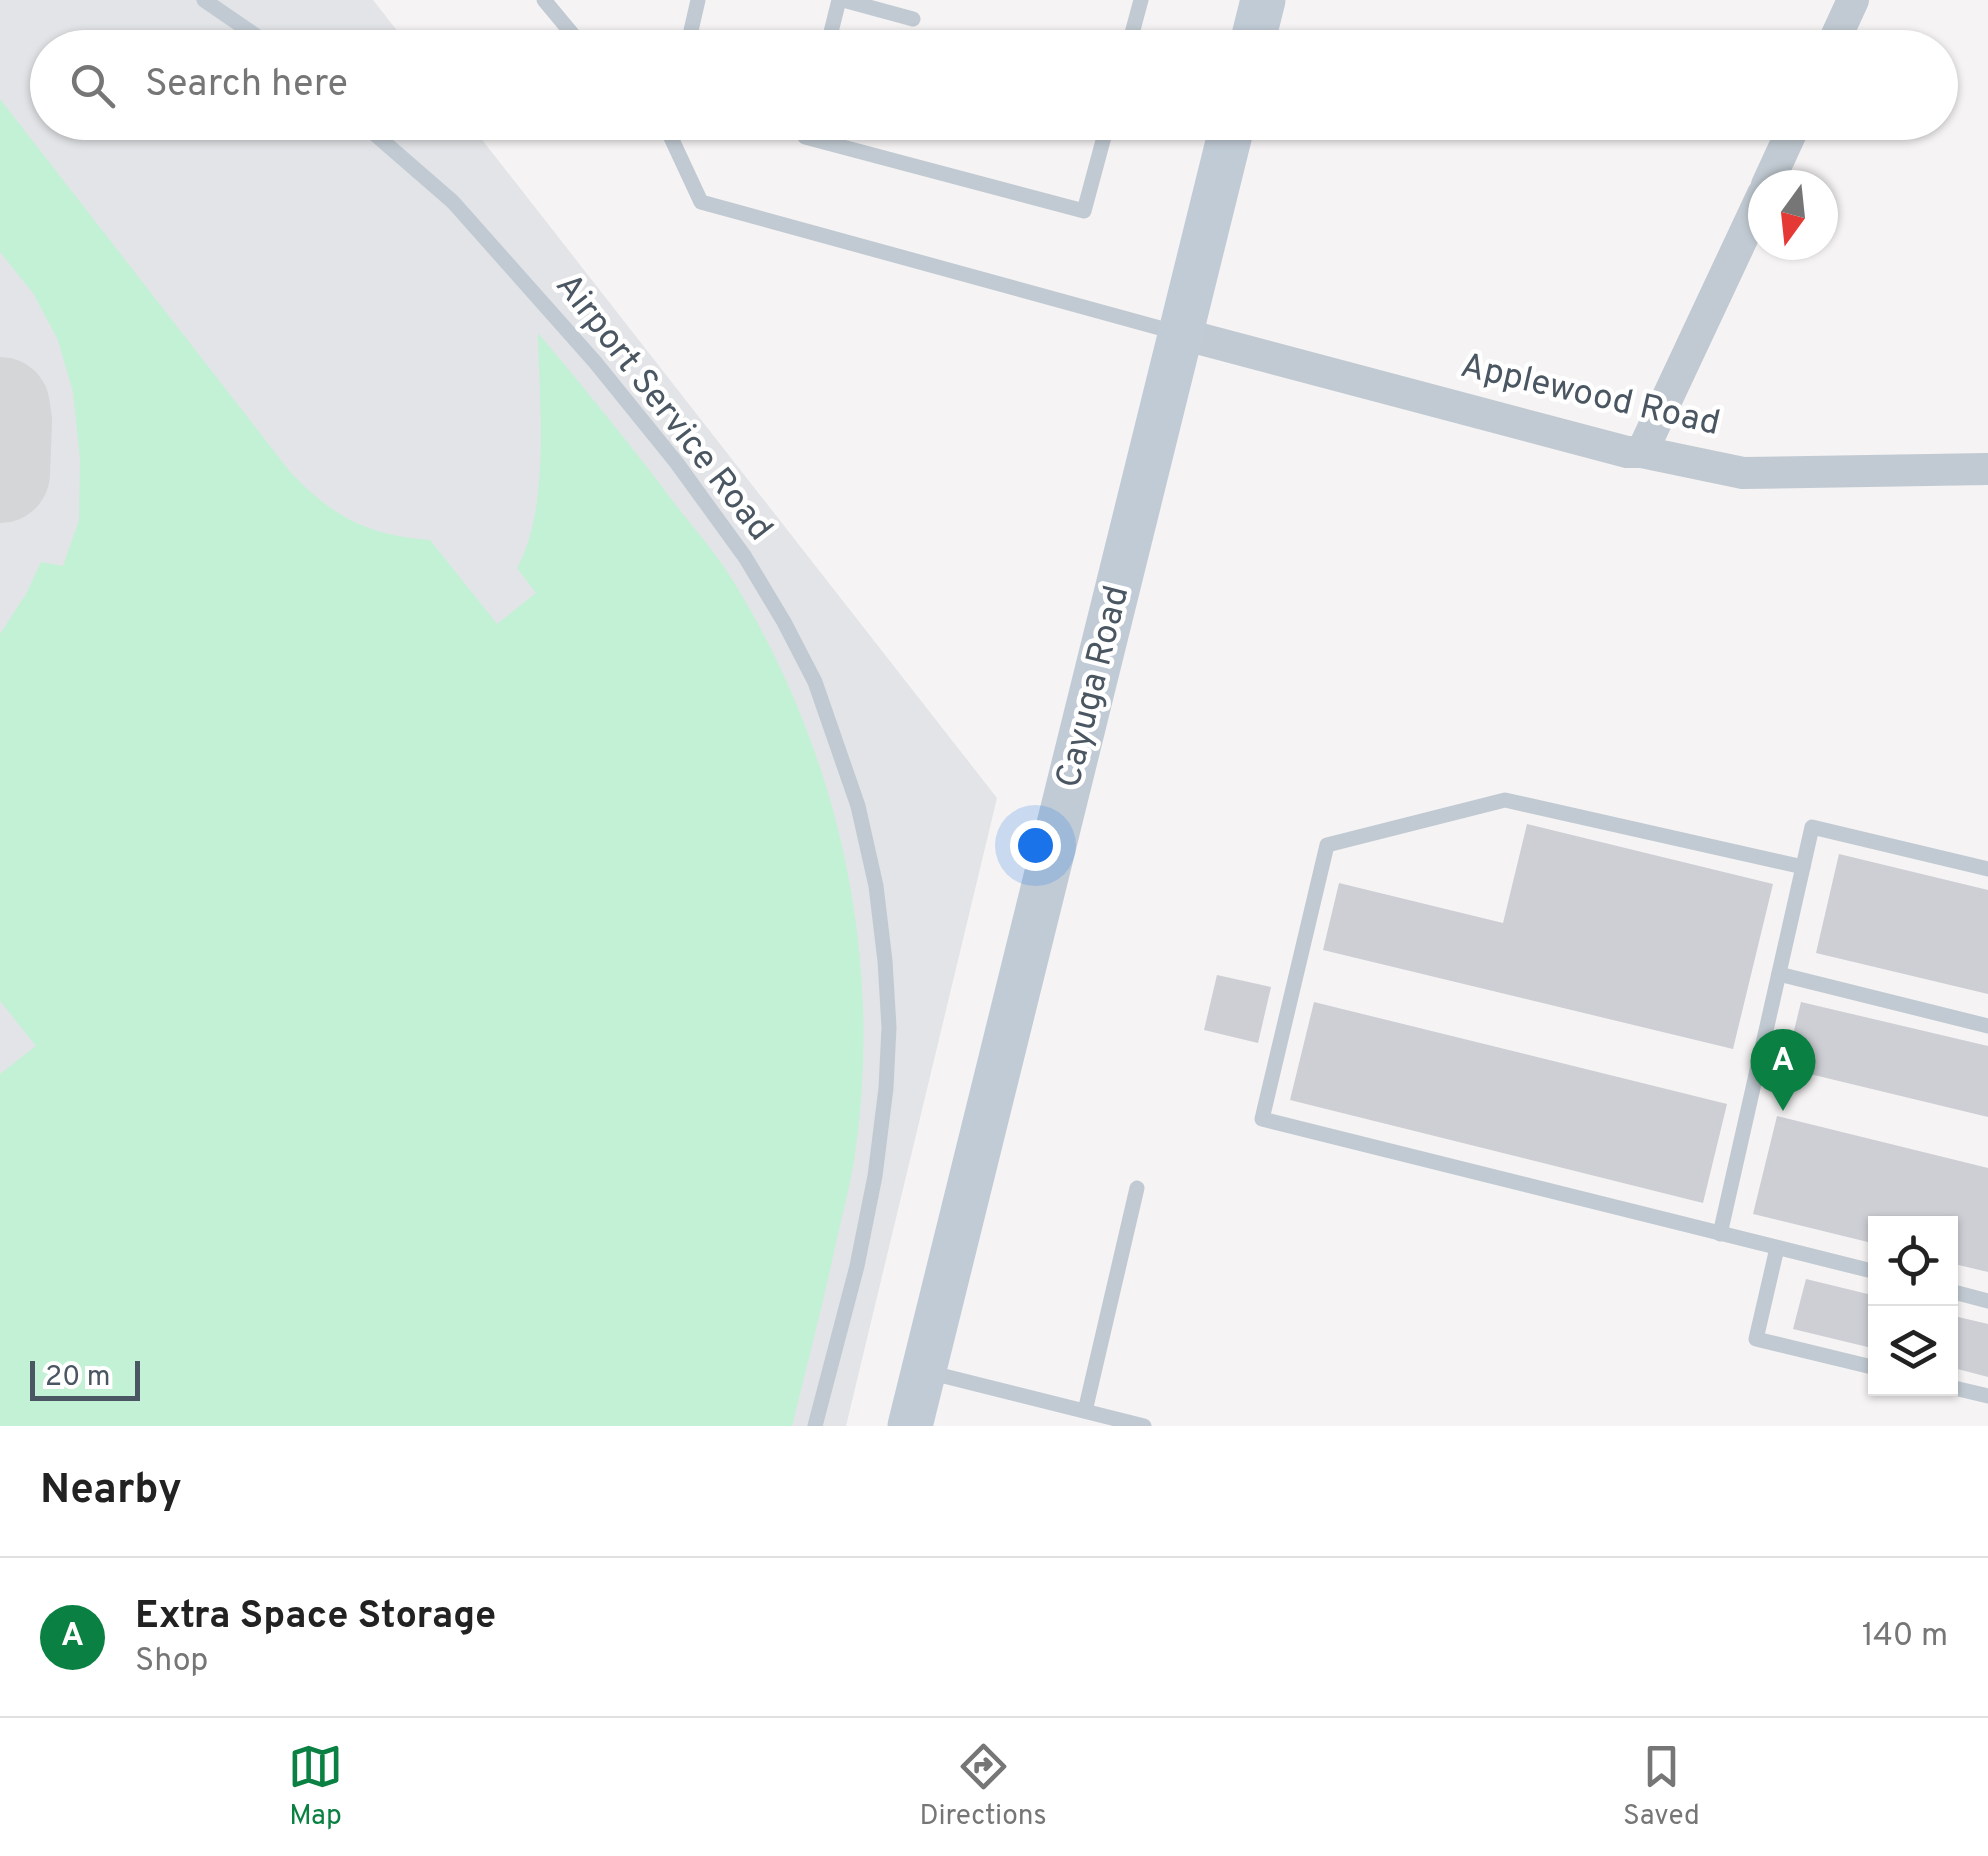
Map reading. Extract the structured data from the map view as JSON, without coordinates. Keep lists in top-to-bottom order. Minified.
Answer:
{"streets":{"main road":["Cayuga Road"],"street":["Applewood Road"],"lane":["Airport Service Road"]},"crossings":[["Applewood Road","Cayuga Road"]],"scale_bar":"20 m","north":"bottom","page":{"search":"Search here","pins":"A","scale":"20 m","heading":"Nearby","list":[{"mark":"A","name":"Extra Space Storage","note":"Shop","value":"140 m"}],"nav":["Map","Directions","Saved"]}}
